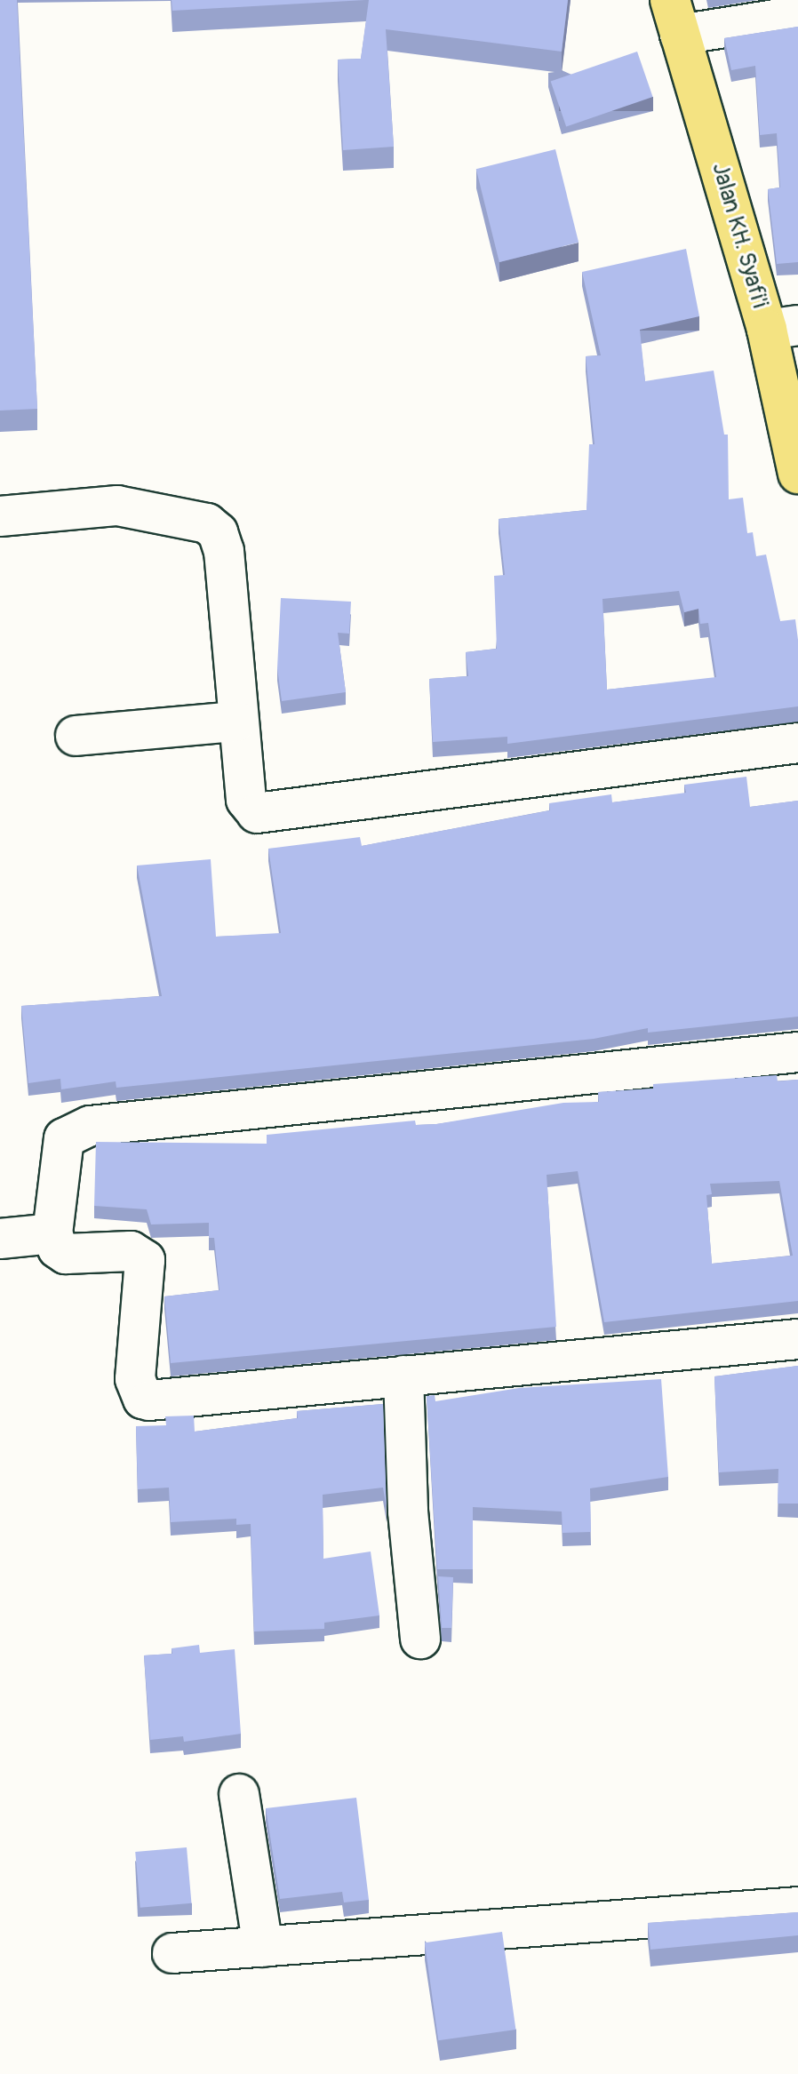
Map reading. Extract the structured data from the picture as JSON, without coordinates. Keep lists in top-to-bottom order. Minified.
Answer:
{"streets":{"main road":["Jalan KH. Syafi'i"]}}
